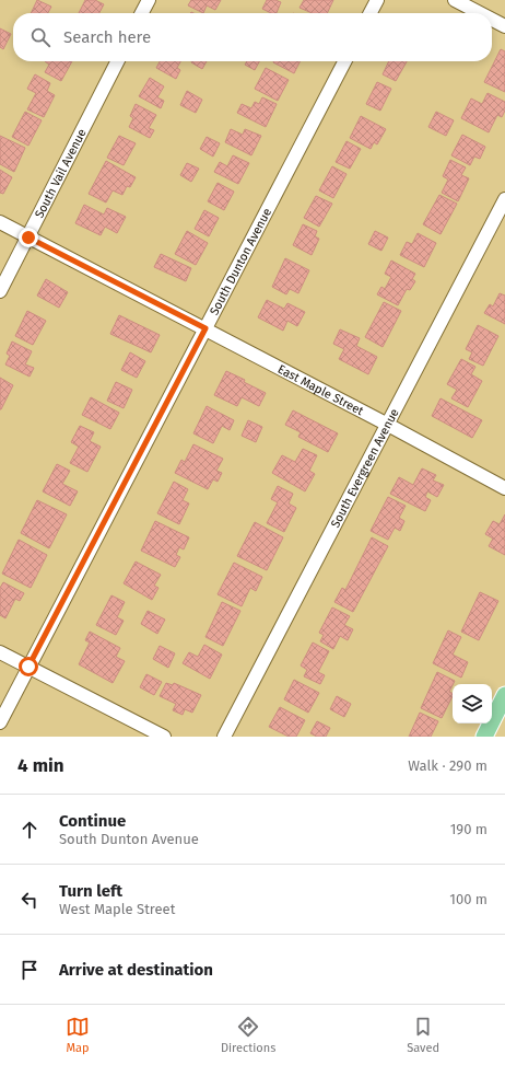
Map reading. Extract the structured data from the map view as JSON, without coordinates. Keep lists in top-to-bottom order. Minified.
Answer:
{"streets":{"street":["South Vail Avenue","South Dunton Avenue","East Maple Street","South Evergreen Avenue"]},"crossings":[["South Vail Avenue","East Maple Street"],["South Dunton Avenue","East Maple Street"],["East Maple Street","South Evergreen Avenue"]],"page":{"search":"Search here","heading":["4 min","Walk · 290 m"],"list":[["Continue","South Dunton Avenue","190 m"],["Turn left","West Maple Street","100 m"],"Arrive at destination"],"nav":["Map","Directions","Saved"]}}
